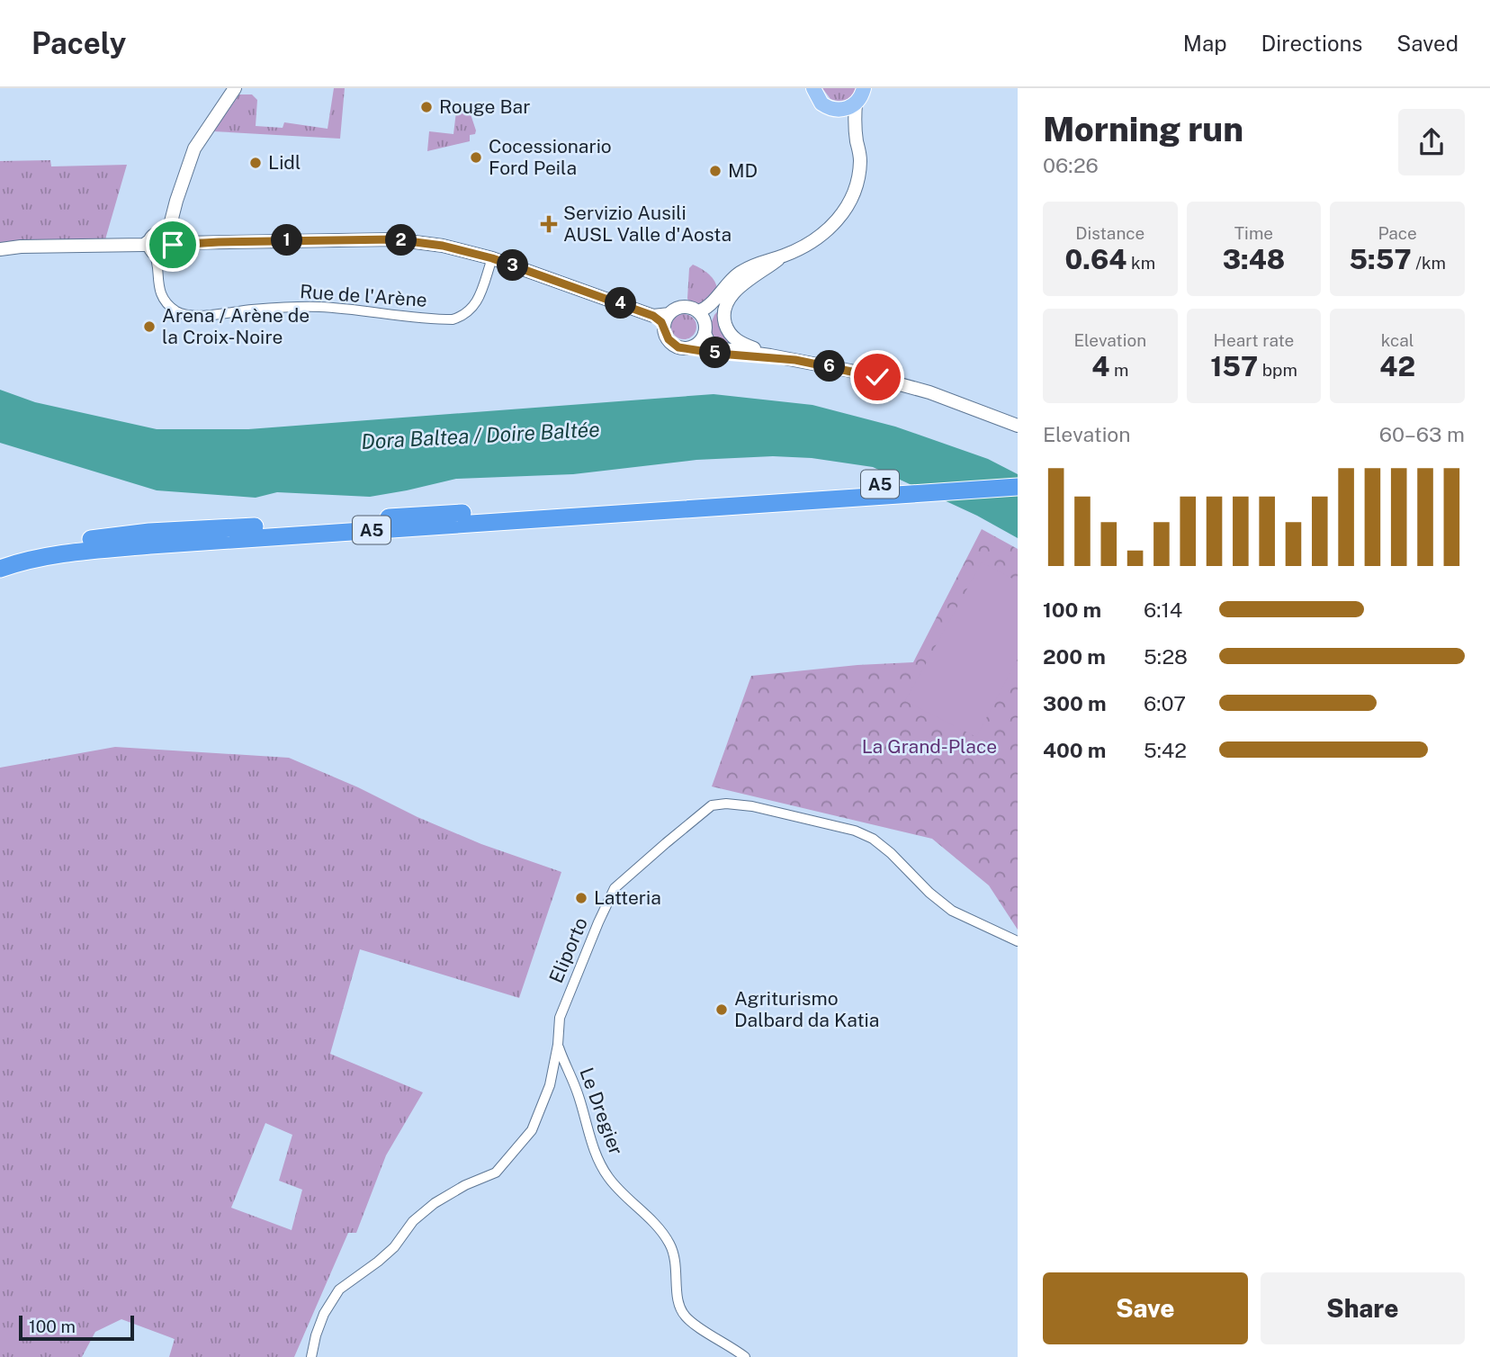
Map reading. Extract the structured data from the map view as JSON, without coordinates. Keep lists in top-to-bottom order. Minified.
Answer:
{"streets":{"highway":["A5"],"street":["Rue de l'Arène","Eliporto","Le Dregier"]},"crossings":[["Eliporto","Le Dregier"]],"water":["Dora Baltea / Doire Baltée"],"parks":["La Grand-Place"],"places":{"other":["Rouge Bar","Cocessionario Ford Peila","Lidl","MD","Arena / Arène de la Croix-Noire","Latteria","Agriturismo Dalbard da Katia"],"health":["Servizio Ausili AUSL Valle d'Aosta"]},"scale_bar":"100 m","page":{"header":"Pacely","nav":["Map","Directions","Saved"],"heading":["Morning run","06:26"],"stats":[["Distance","0.64 km"],["Time","3:48"],["Pace","5:57 /km"],["Elevation","4 m"],["Heart rate","157 bpm"],["kcal","42"]],"pins":["1","2","3","4","5","6"],"chart":["Elevation","60–63 m"],"list":[{"name":"100 m","note":"6:14"},{"name":"200 m","note":"5:28"},{"name":"300 m","note":"6:07"},{"name":"400 m","note":"5:42"}],"buttons":["Save","Share"],"scale":"100 m"}}
